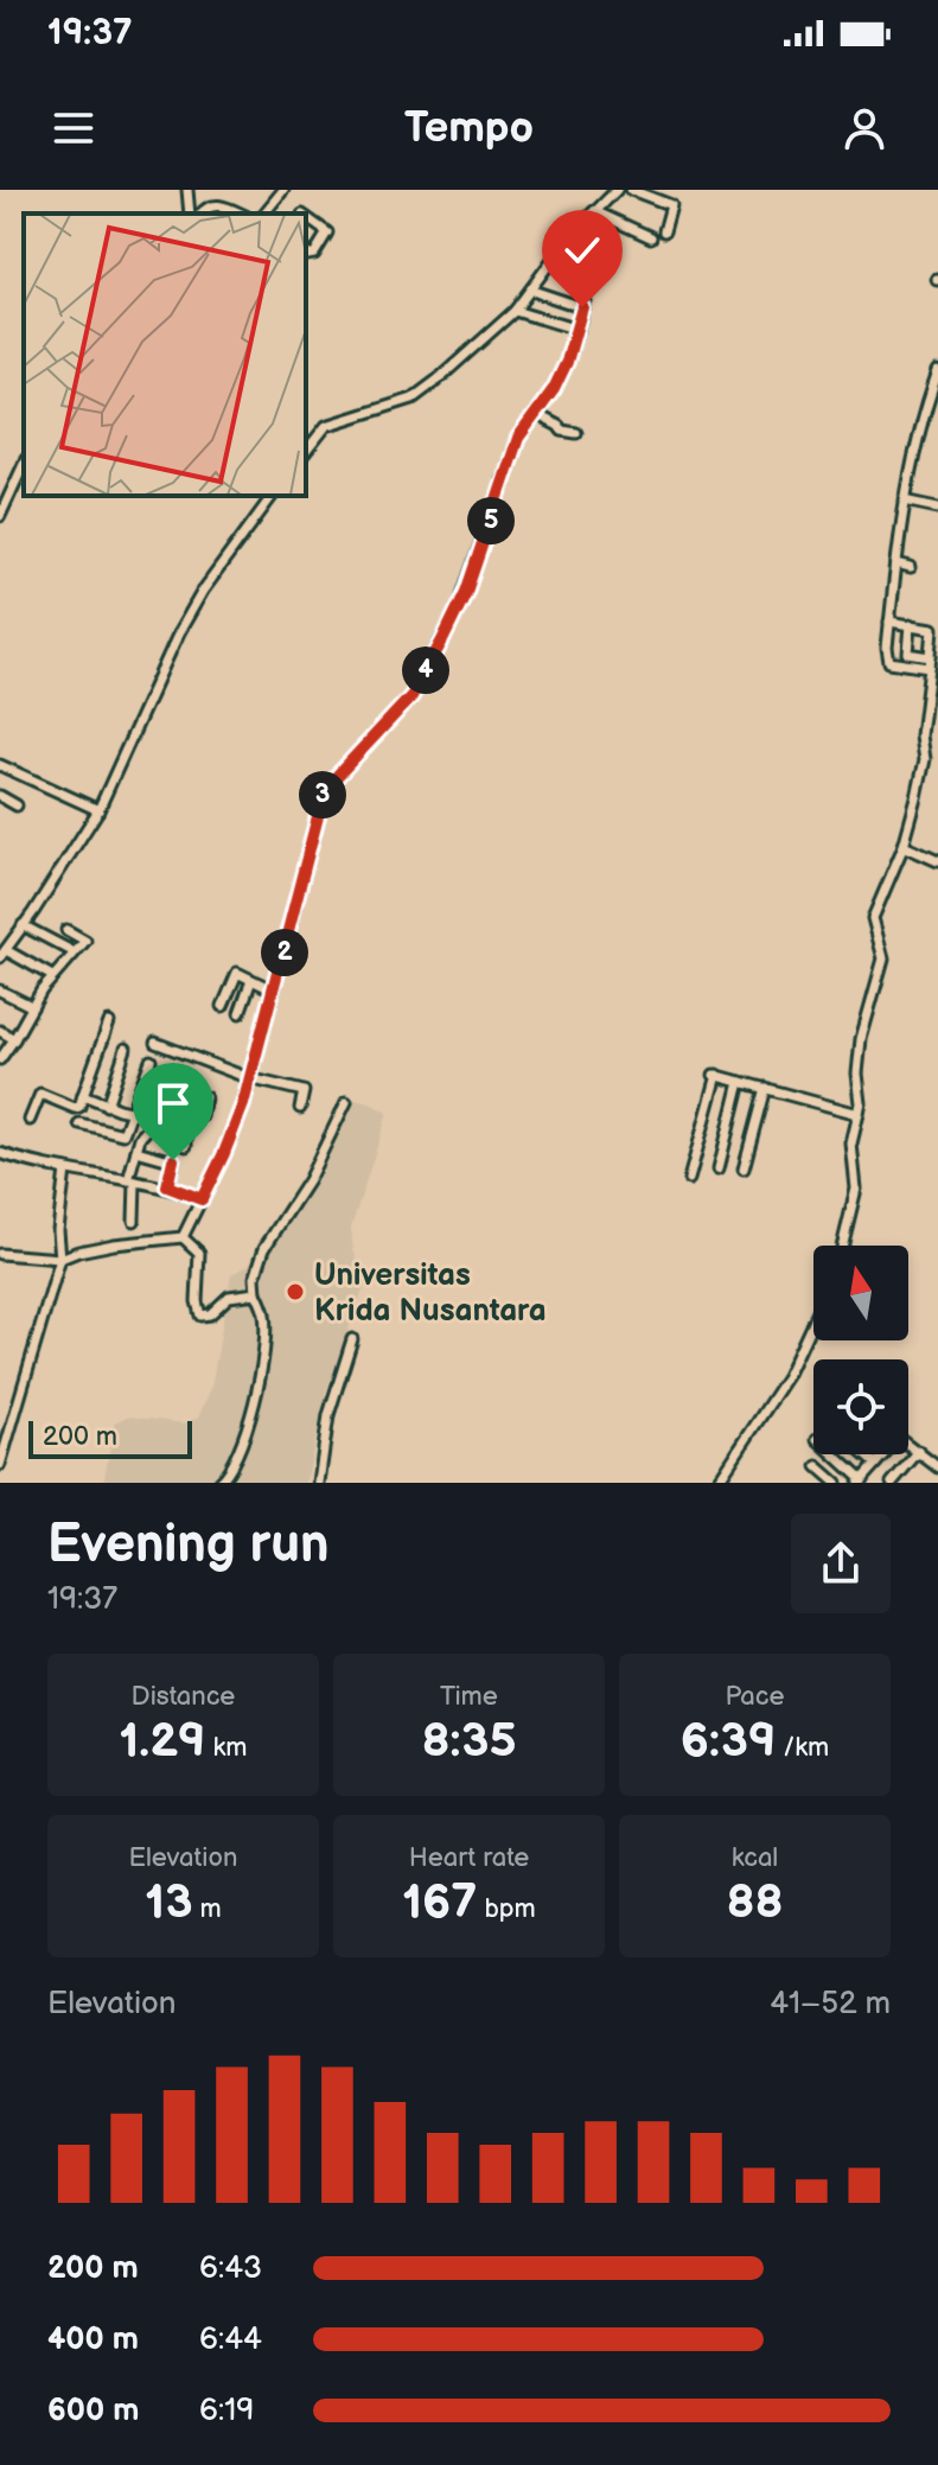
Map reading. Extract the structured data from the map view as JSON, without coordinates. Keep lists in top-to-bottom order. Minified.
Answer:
{"places":["Universitas Krida Nusantara"],"scale_bar":"200 m","north":"top","page":{"status":"19:37","header":"Tempo","pins":["5","4","3","2"],"scale":"200 m","heading":["Evening run","19:37"],"stats":[["Distance","1.29 km"],["Time","8:35"],["Pace","6:39 /km"],["Elevation","13 m"],["Heart rate","167 bpm"],["kcal","88"]],"chart":["Elevation","41–52 m"],"list":[{"name":"200 m","note":"6:43"},{"name":"400 m","note":"6:44"},{"name":"600 m","note":"6:19"}]}}
